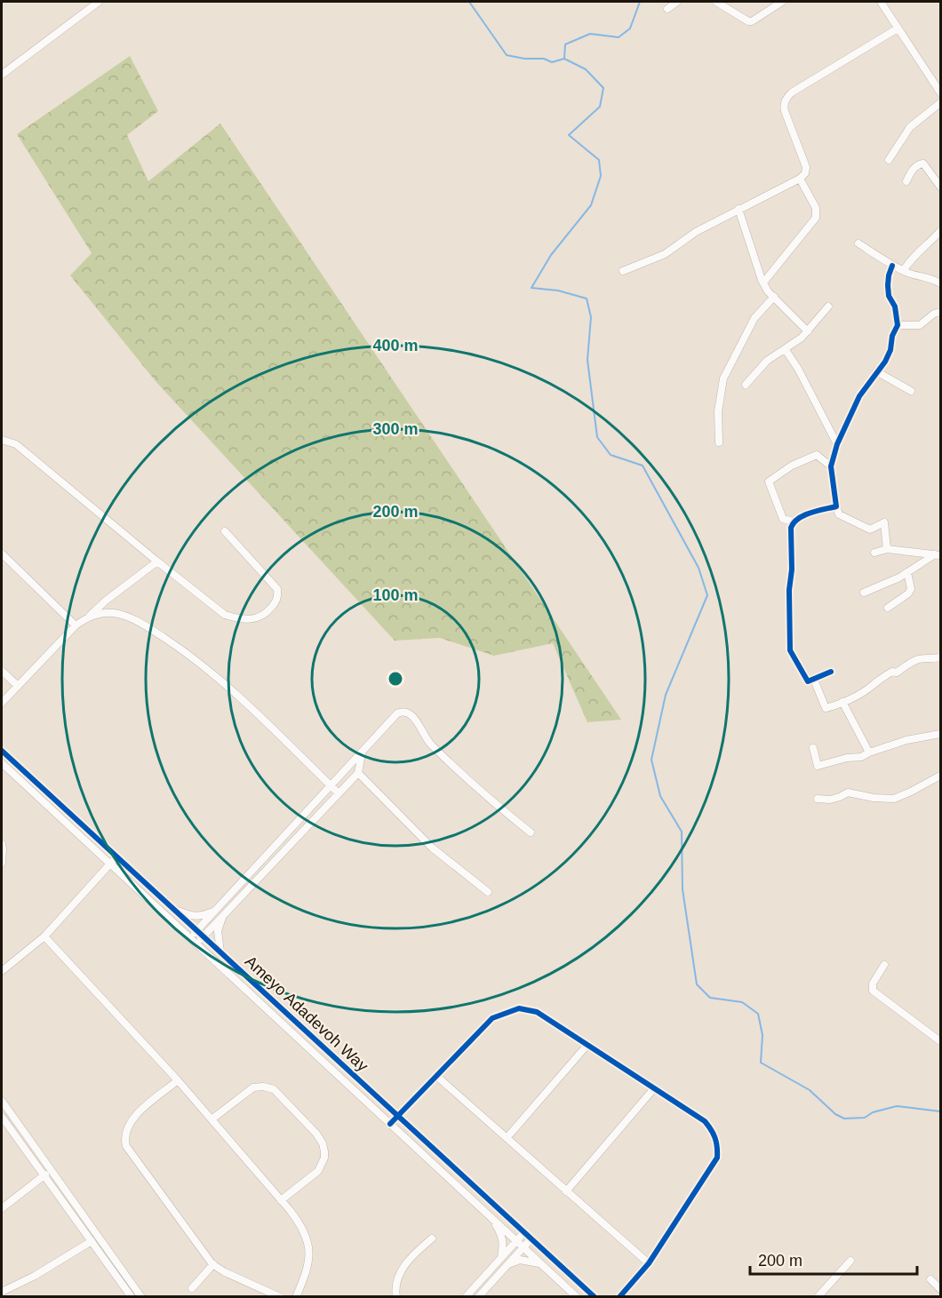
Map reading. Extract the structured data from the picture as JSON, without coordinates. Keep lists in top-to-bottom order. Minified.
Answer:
{"streets":{"street":["Ameyo Adadevoh Way"]},"scale_bar":"200 m","rings":["400 m","300 m","200 m","100 m"]}
